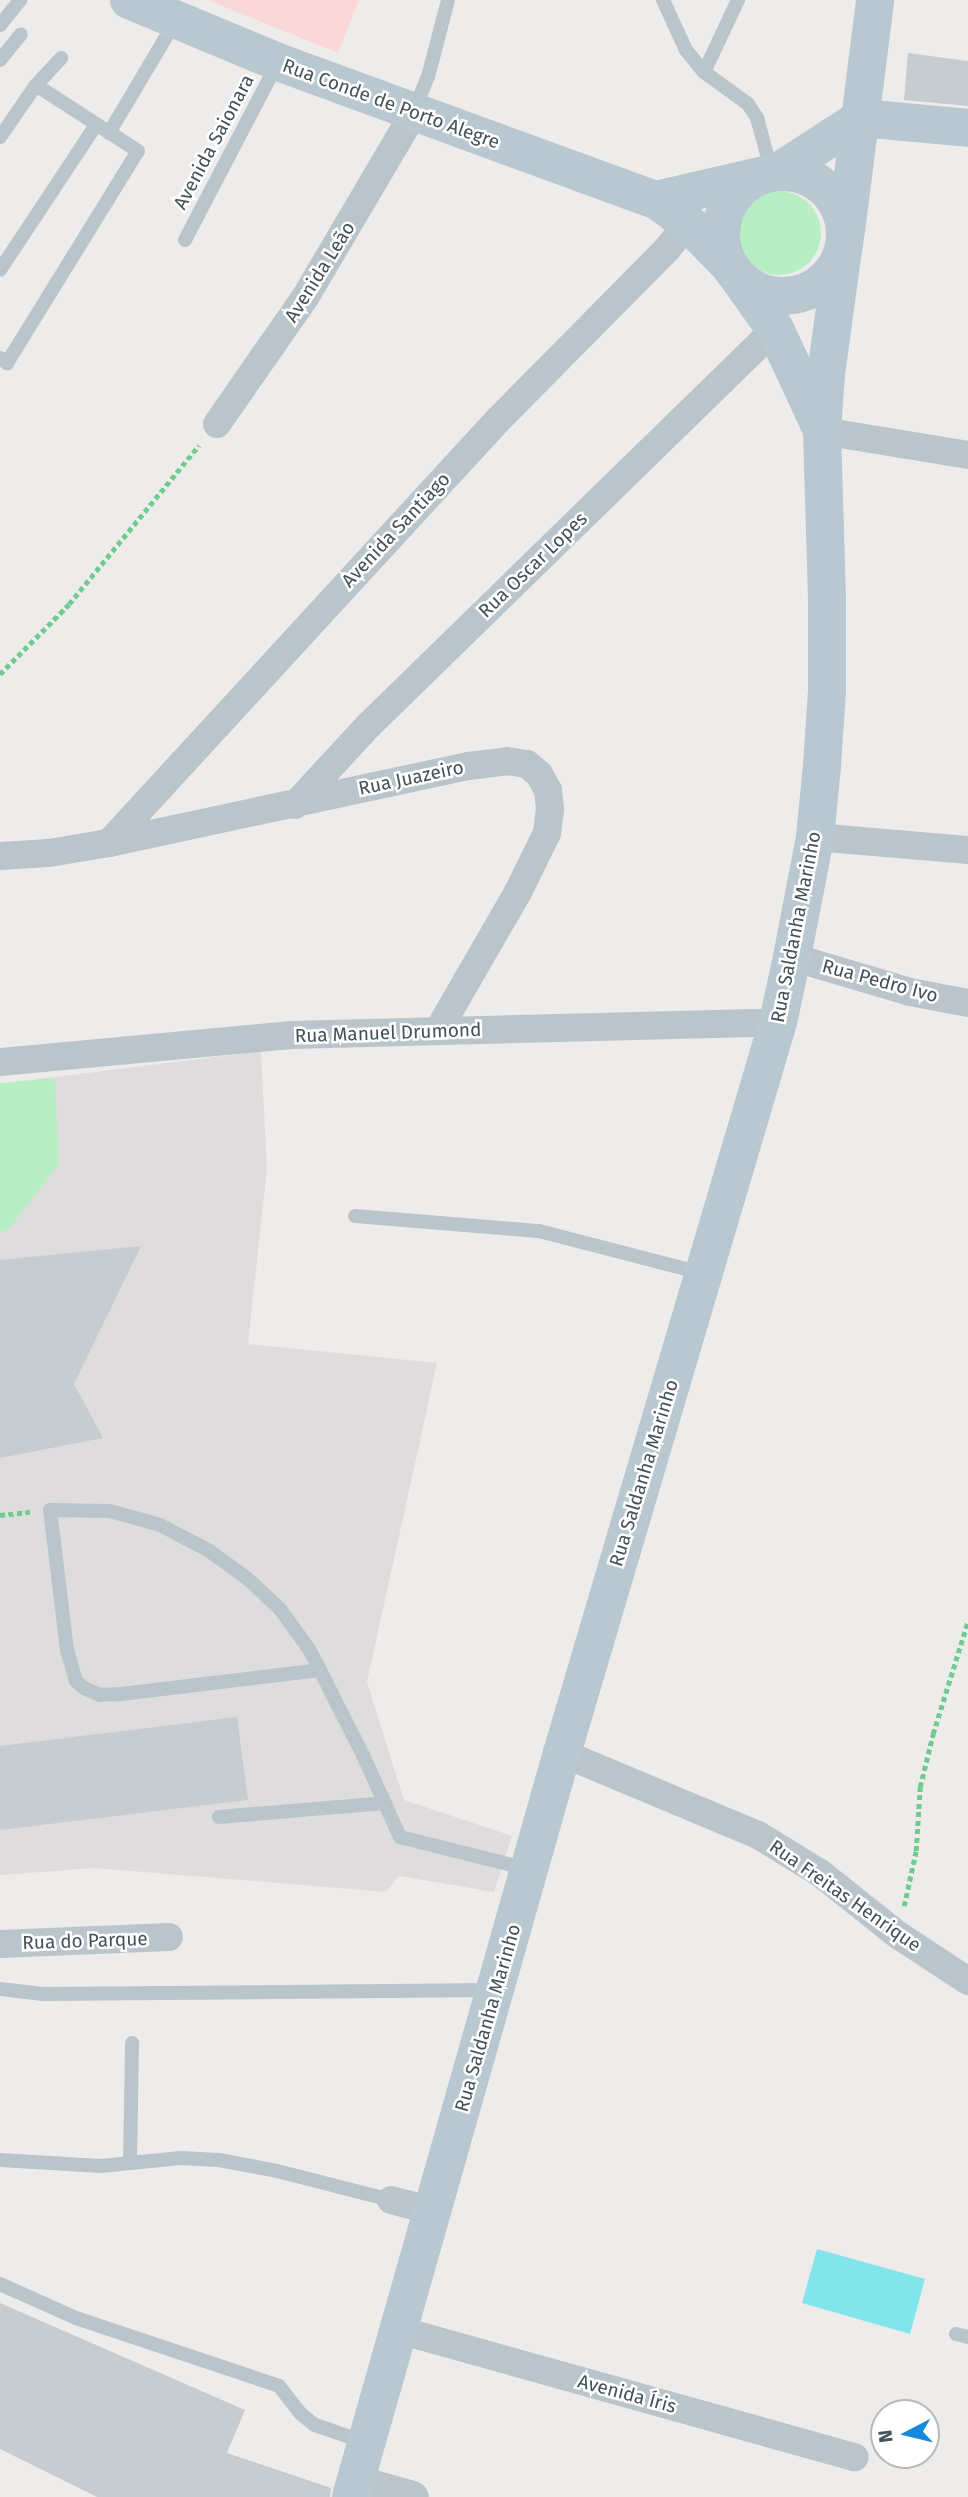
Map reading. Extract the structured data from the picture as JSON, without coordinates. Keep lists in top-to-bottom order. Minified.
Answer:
{"streets":{"main road":["Rua Conde de Porto Alegre","Rua Saldanha Marinho"],"street":["Avenida Leão","Avenida Santiago","Rua Oscar Lopes","Rua Juazeiro","Rua Pedro Ivo","Rua Manuel Drumond","Rua Freitas Henrique","Rua do Parque","Avenida Íris"],"lane":["Avenida Saionara"]},"crossings":[["Rua Conde de Porto Alegre","Avenida Saionara"],["Rua Conde de Porto Alegre","Avenida Leão"],["Rua Conde de Porto Alegre","Avenida Santiago"],["Rua Conde de Porto Alegre","Rua Saldanha Marinho"],["Avenida Santiago","Rua Juazeiro"],["Rua Oscar Lopes","Rua Juazeiro"],["Rua Oscar Lopes","Rua Saldanha Marinho"],["Rua Juazeiro","Rua Manuel Drumond"],["Rua Saldanha Marinho","Rua Pedro Ivo"],["Rua Saldanha Marinho","Rua Manuel Drumond"],["Rua Saldanha Marinho","Rua Freitas Henrique"],["Rua Saldanha Marinho","Avenida Íris"]],"north":"left"}
